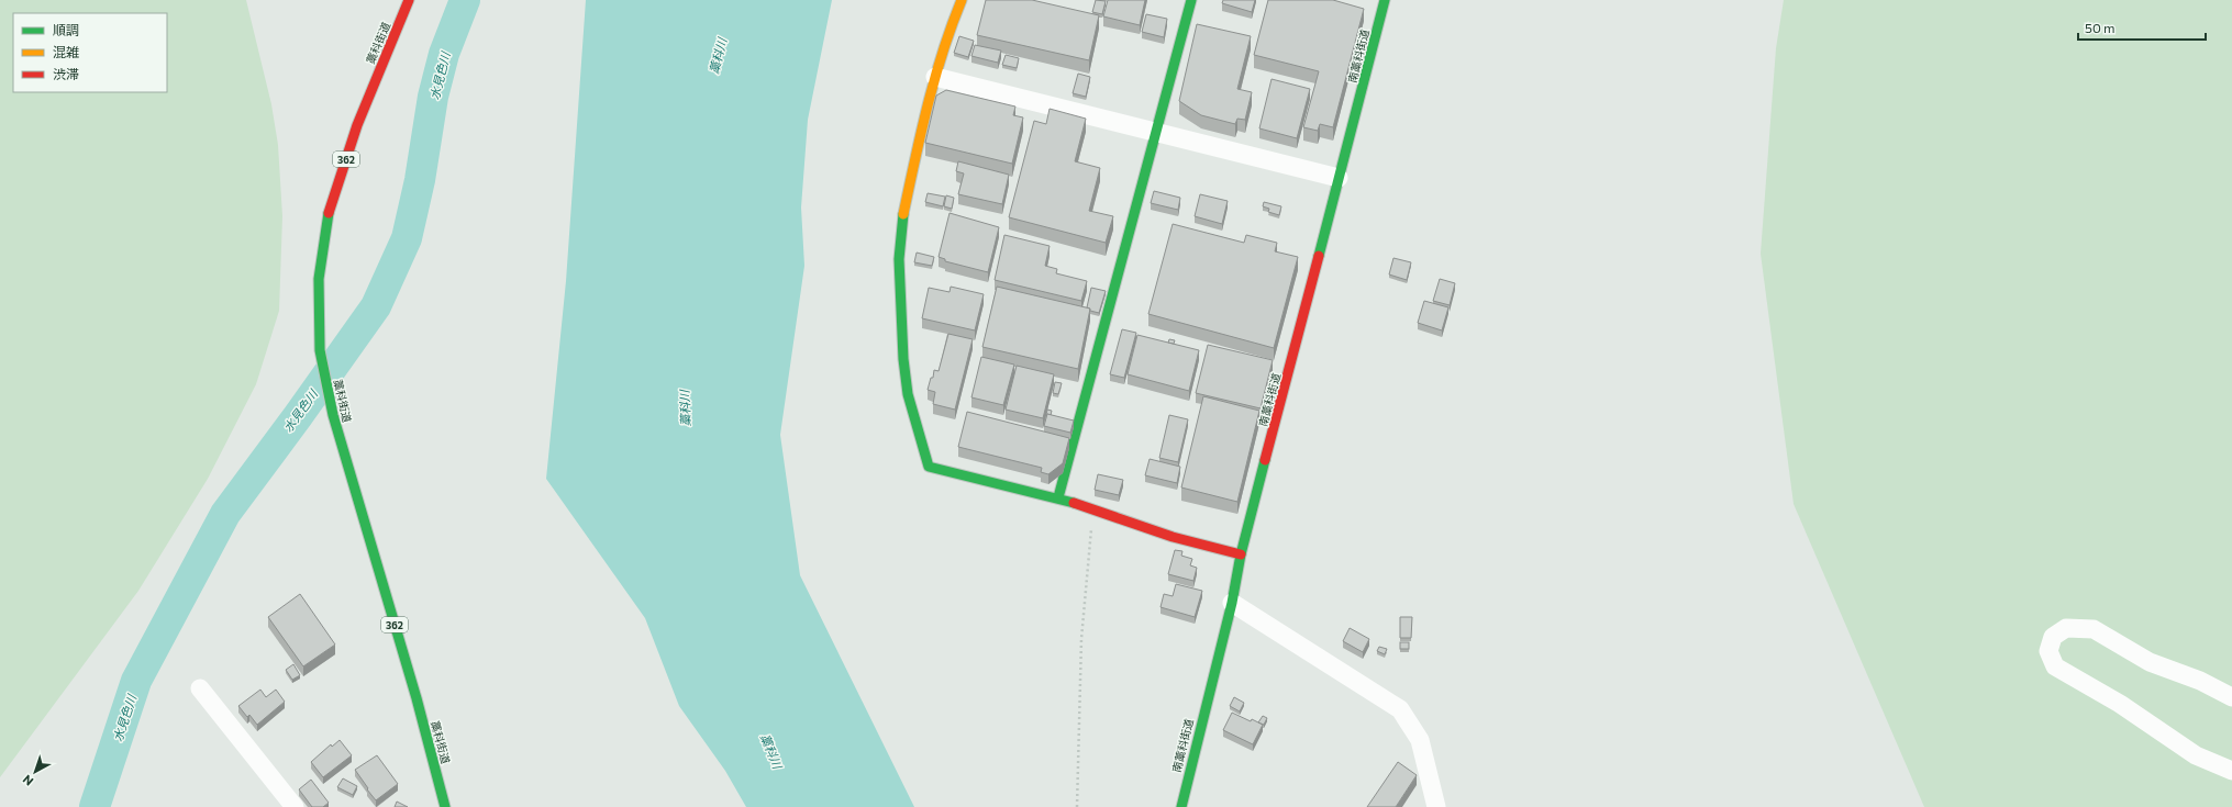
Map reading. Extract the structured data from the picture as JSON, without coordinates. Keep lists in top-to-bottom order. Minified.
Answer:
{"streets":{"main road":["藁科街道","南藁科街道","362"]},"water":["藁科川","水見色川"],"legend":["順調","混雑","渋滞"],"scale_bar":"50 m","north":"bottom left"}
